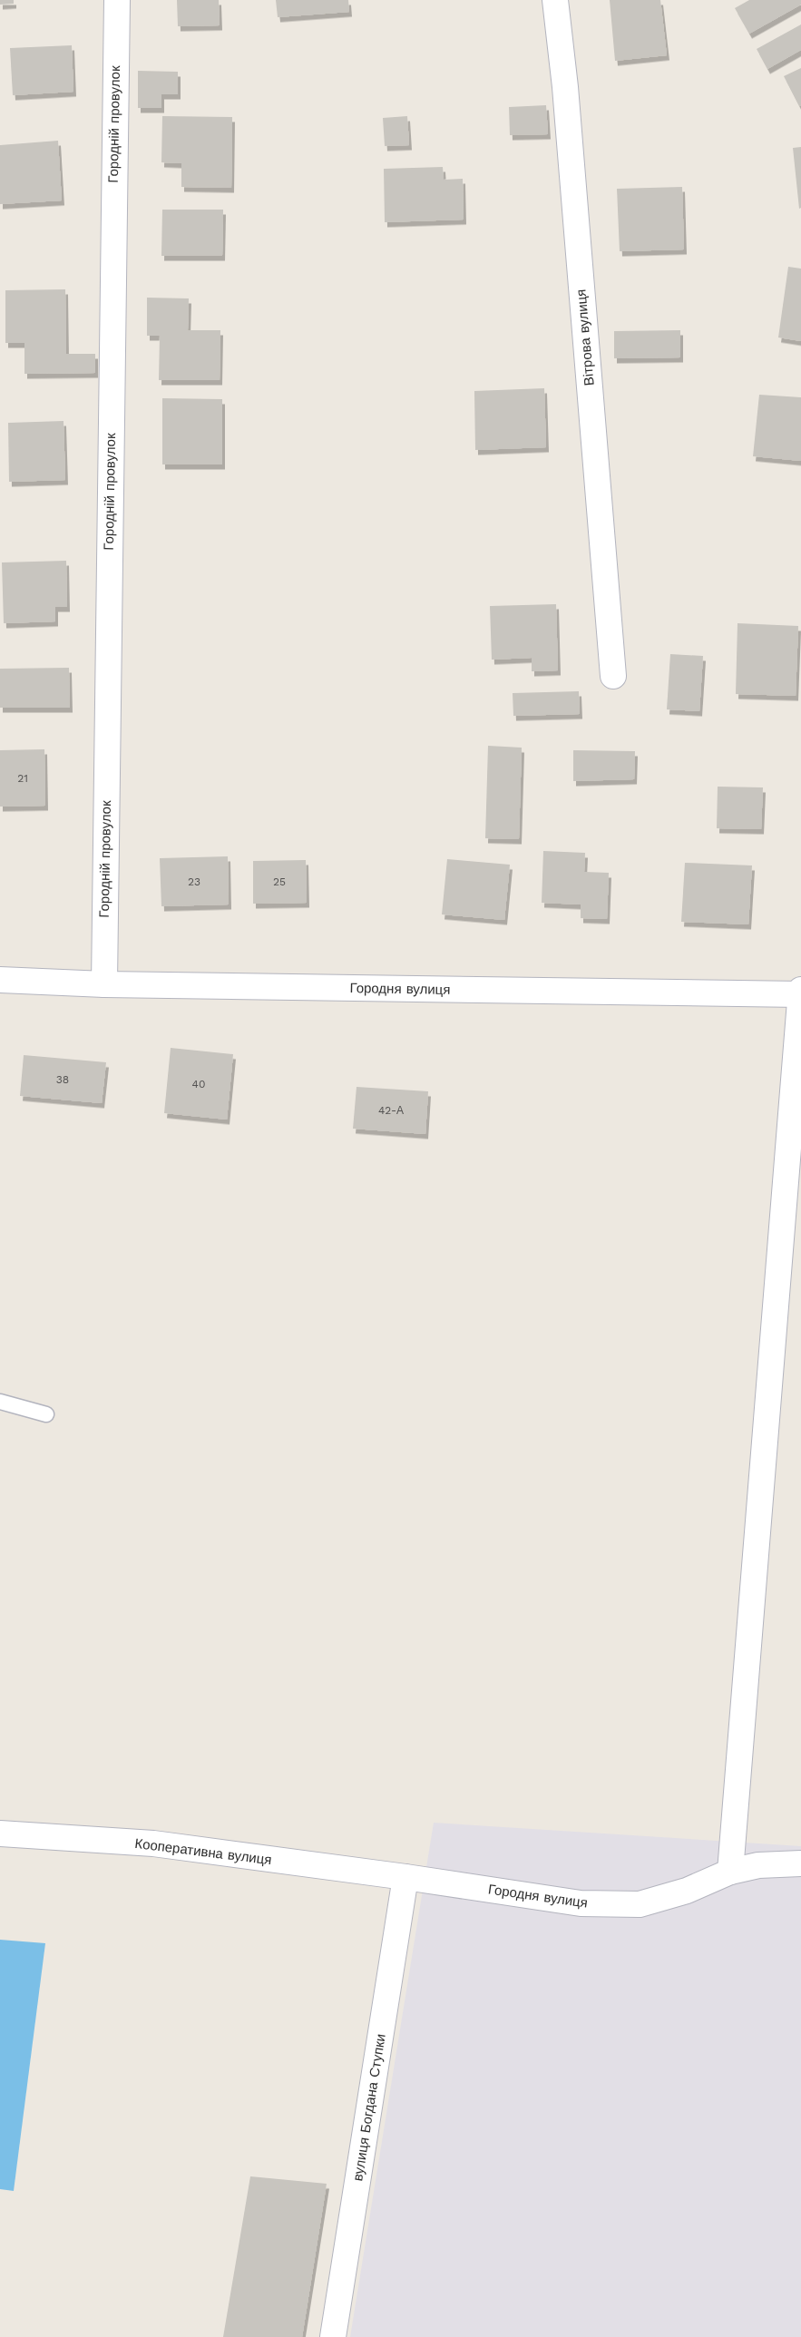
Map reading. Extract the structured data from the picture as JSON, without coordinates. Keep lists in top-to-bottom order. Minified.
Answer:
{"streets":{"street":["Городній провулок","Вітрова вулиця","Городня вулиця","Кооперативна вулиця","вулиця Богдана Ступки"]},"crossings":[["Городній провулок","Городня вулиця"],["Городня вулиця","Кооперативна вулиця"],["Городня вулиця","вулиця Богдана Ступки"],["Кооперативна вулиця","вулиця Богдана Ступки"]],"house_numbers":["21","23","25","38","40","42-А"]}
